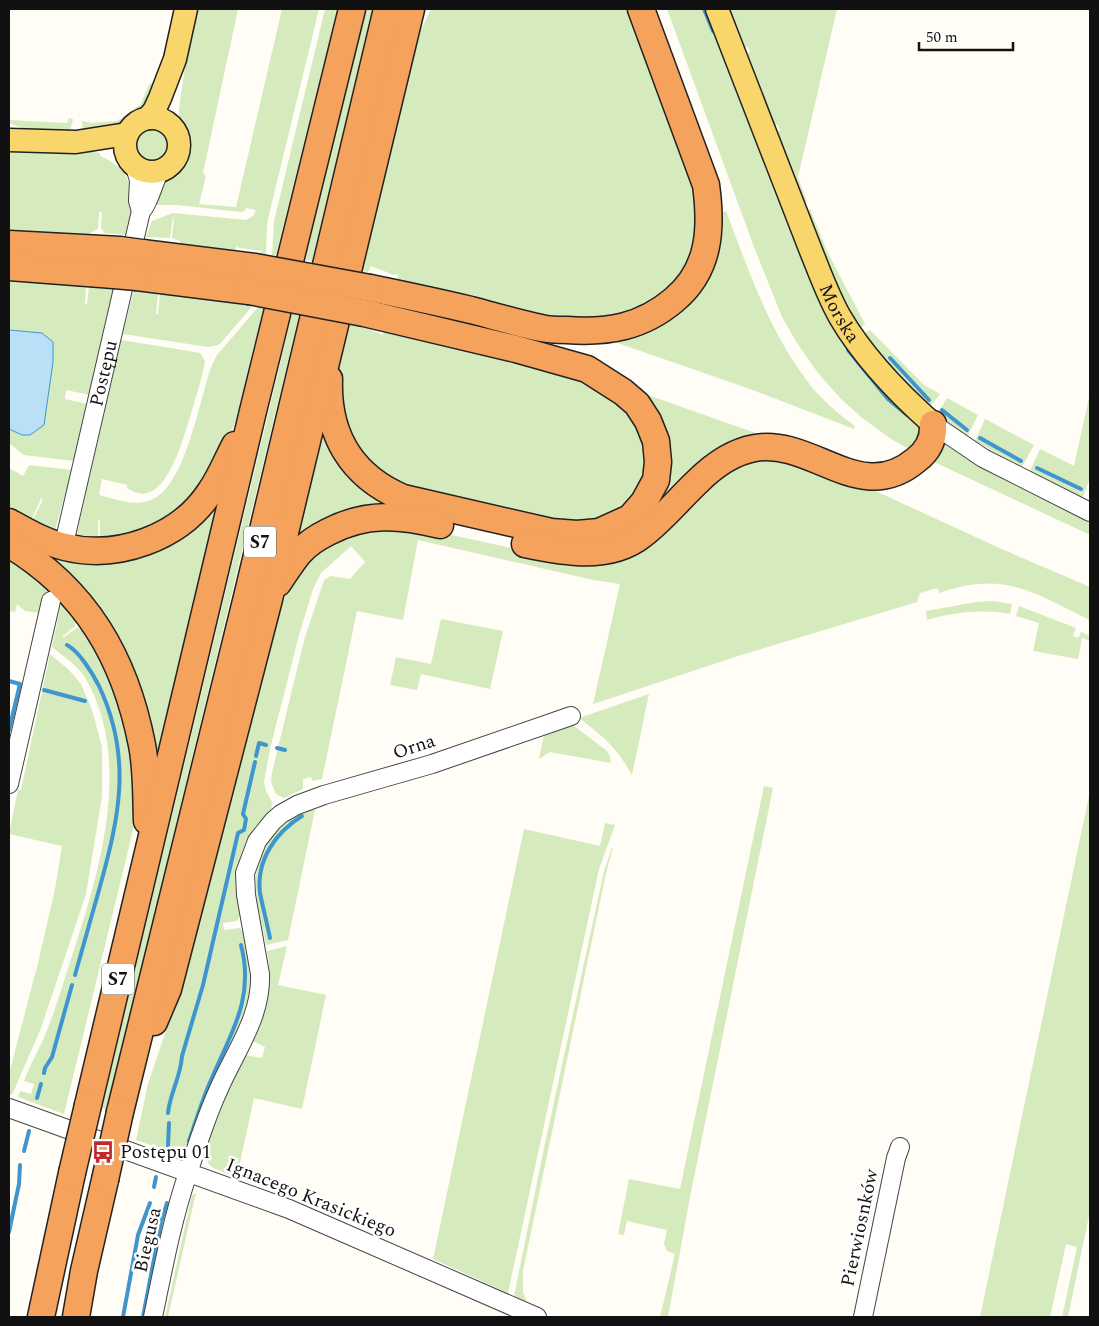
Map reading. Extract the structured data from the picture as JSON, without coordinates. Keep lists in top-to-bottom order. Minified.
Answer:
{"streets":{"highway":["S7"],"main road":["Morska"],"street":["Postępu","Orna","Ignacego Krasickiego","Pierwiosnków","Biegusa"]},"crossings":[["Orna","Ignacego Krasickiego"],["Orna","Biegusa"],["Ignacego Krasickiego","Biegusa"]],"places":{"bus stop":["Postępu 01"]},"scale_bar":"50 m"}
